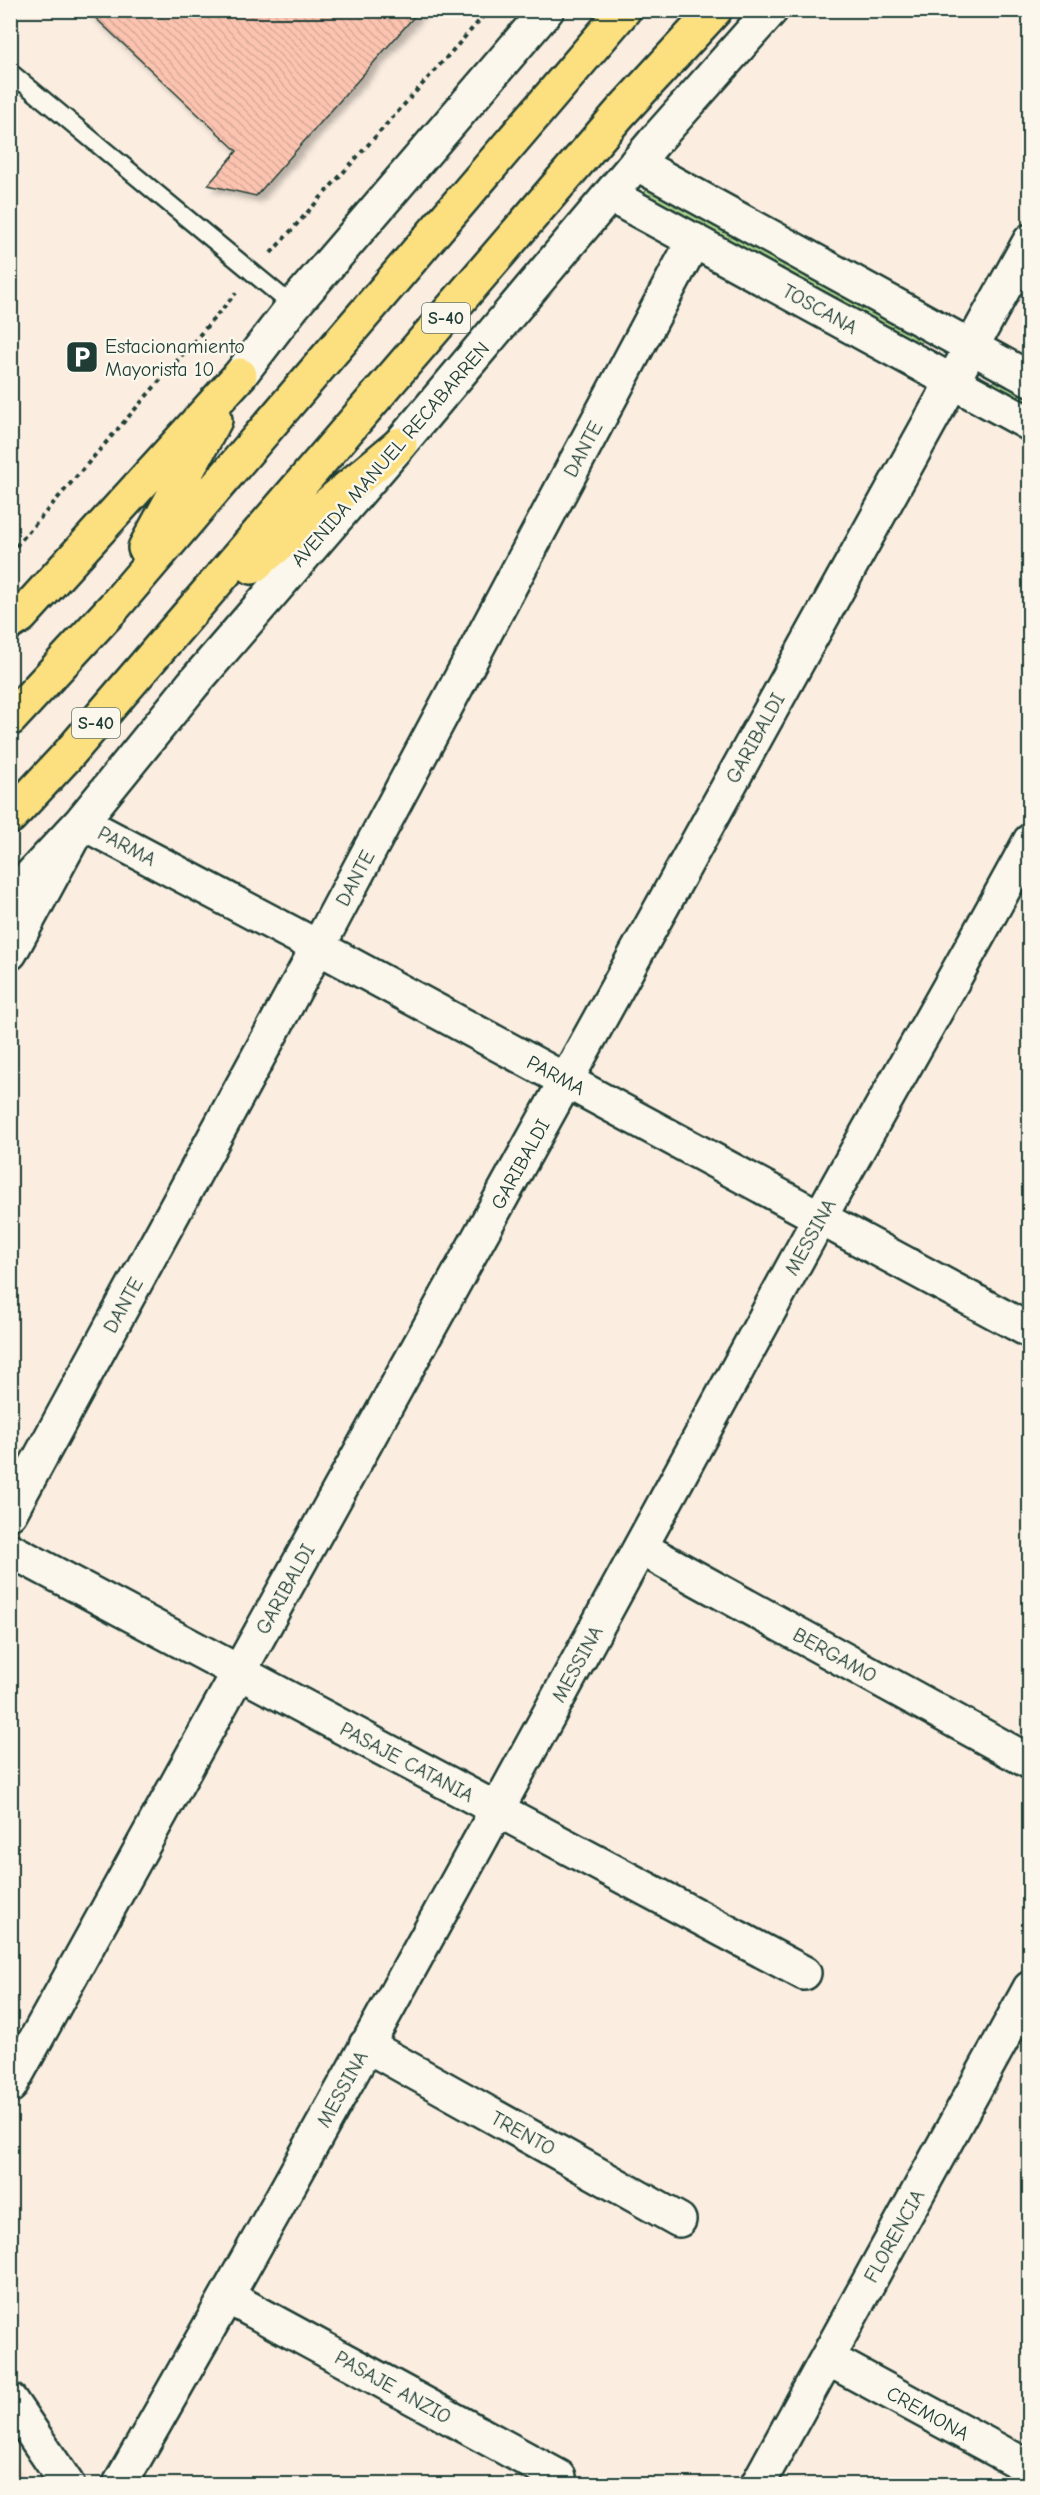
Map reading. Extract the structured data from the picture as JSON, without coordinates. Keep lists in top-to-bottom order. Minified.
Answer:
{"streets":{"main road":["S-40"],"street":["TOSCANA","DANTE","AVENIDA MANUEL RECABARREN","GARIBALDI","PARMA","MESSINA","BERGAMO","PASAJE CATANIA","TRENTO","FLORENCIA","PASAJE ANZIO","CREMONA"]},"crossings":[["TOSCANA","DANTE"],["TOSCANA","AVENIDA MANUEL RECABARREN"],["TOSCANA","GARIBALDI"],["DANTE","PARMA"],["AVENIDA MANUEL RECABARREN","PARMA"],["GARIBALDI","PARMA"],["GARIBALDI","PASAJE CATANIA"],["PARMA","MESSINA"],["MESSINA","BERGAMO"],["MESSINA","PASAJE CATANIA"],["MESSINA","TRENTO"],["MESSINA","PASAJE ANZIO"],["FLORENCIA","CREMONA"]],"places":{"parking":["Estacionamiento Mayorista 10"]}}
